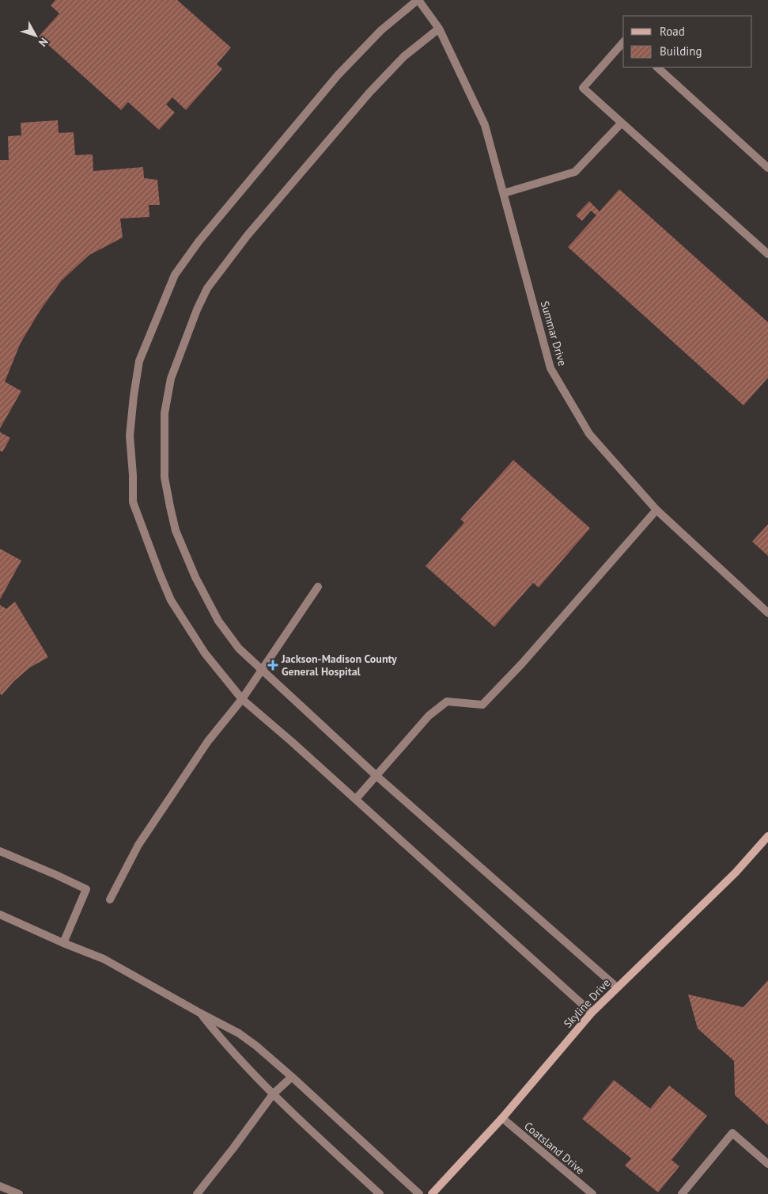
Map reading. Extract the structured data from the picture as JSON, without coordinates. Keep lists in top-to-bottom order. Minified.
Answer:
{"streets":{"street":["Summar Drive","Skyline Drive","Coatsland Drive"]},"crossings":[["Skyline Drive","Coatsland Drive"]],"places":{"health":["Jackson-Madison County General Hospital"]},"legend":["Road","Building"],"north":"bottom right"}
